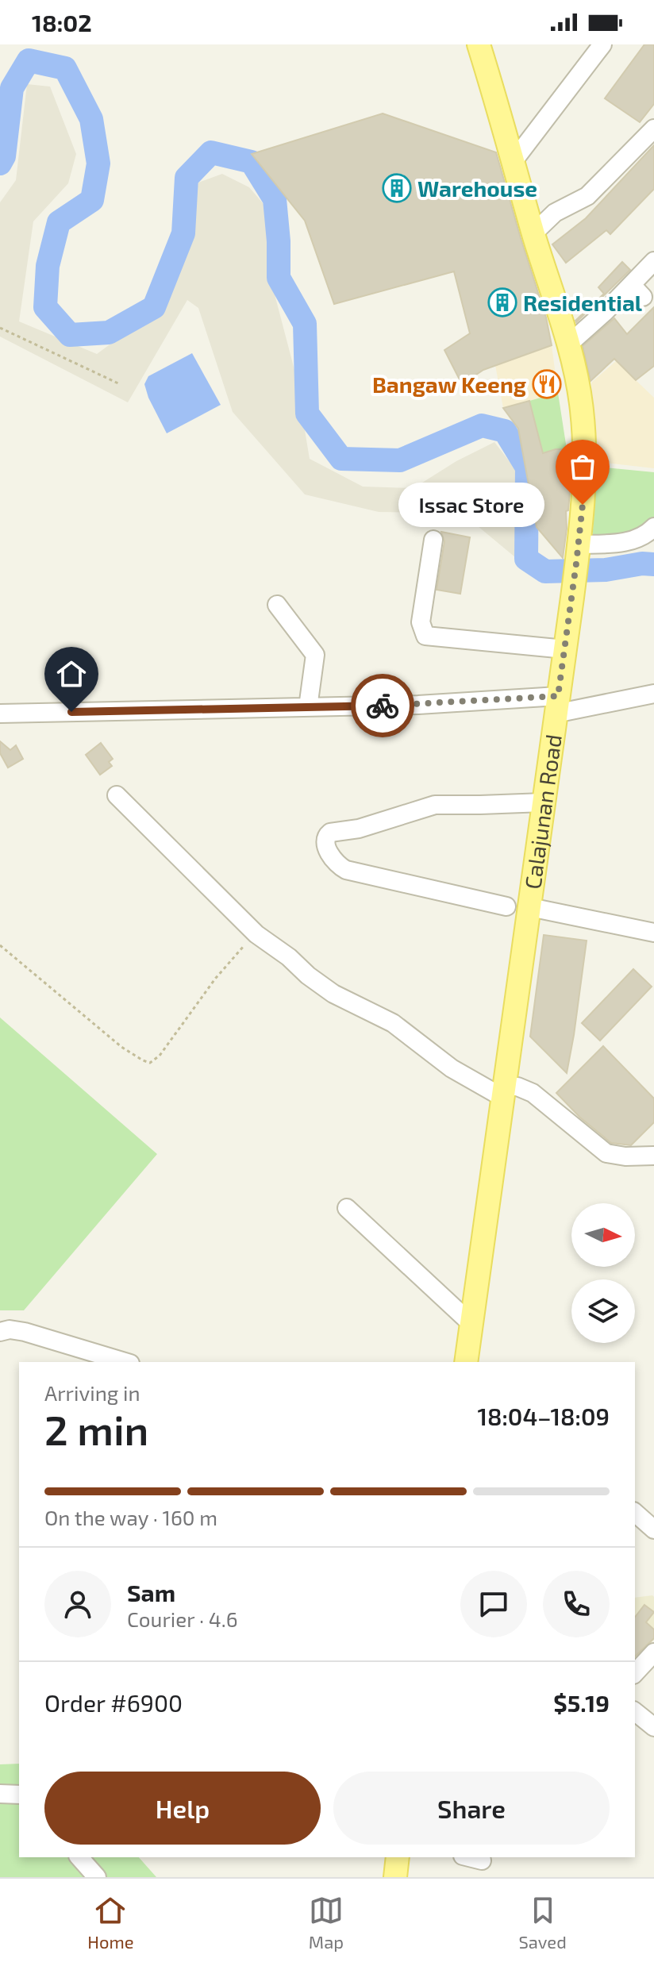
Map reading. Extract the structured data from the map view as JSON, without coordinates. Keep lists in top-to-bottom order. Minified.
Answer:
{"streets":{"main road":["Calajunan Road"]},"places":{"building":["Warehouse","Residential"],"restaurant":["Bangaw Keeng"],"other":["Issac Store"]},"north":"right","page":{"status":"18:02","bubble":"Issac Store","heading":["2 min","Arriving in","18:04–18:09"],"panel":["Sam","Courier · 4.6","Order #6900","$5.19"],"bar":"On the way · 160 m","buttons":["Help","Share"],"tabs":["Home","Map","Saved"]}}
